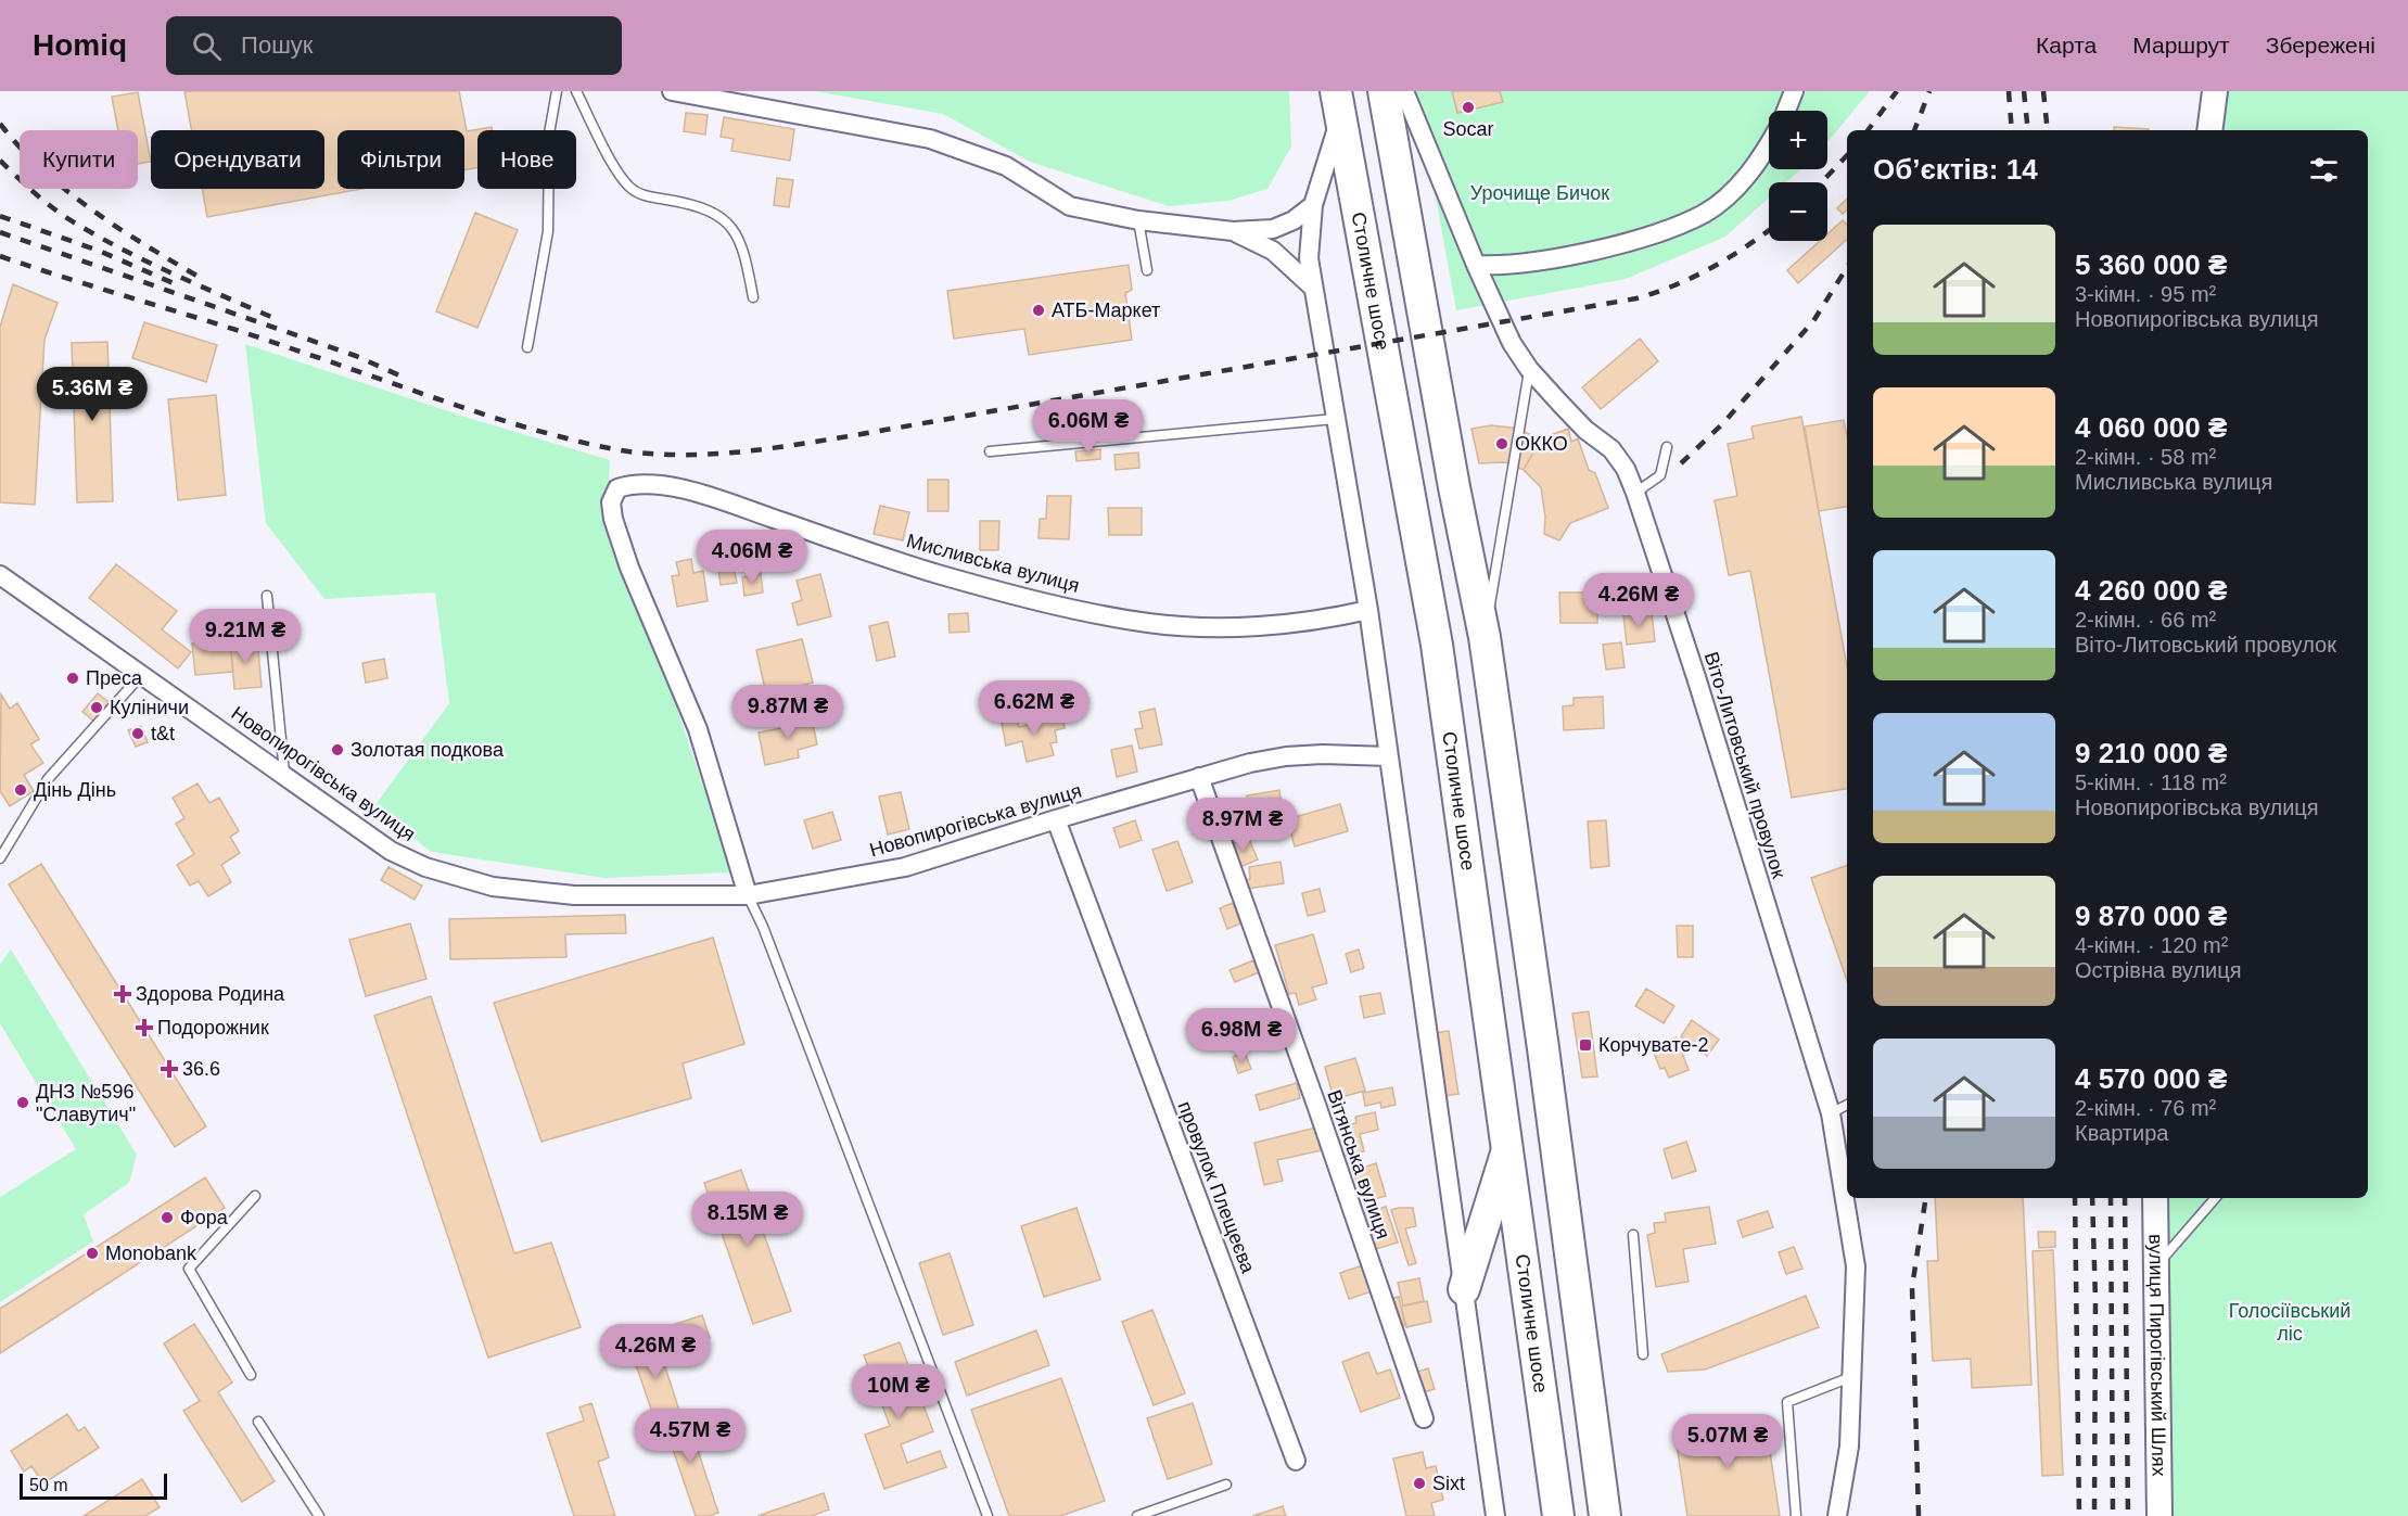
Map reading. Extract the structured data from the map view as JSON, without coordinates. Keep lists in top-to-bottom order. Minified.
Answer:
{"streets":{"highway":["Столичне шосе"],"street":["Мисливська вулиця","Віто-Литовський провулок","Новопирогівська вулиця","Вітянська вулиця","провулок Плещеєва","вулиця Пирогівський Шлях"]},"crossings":[["Мисливська вулиця","Новопирогівська вулиця"],["Новопирогівська вулиця","Вітянська вулиця"],["Новопирогівська вулиця","провулок Плещеєва"]],"parks":["Урочище Бичок","Голосіївський ліс"],"places":{"other":["Socar","АТБ-Маркет","ОККО","Преса","Куліничи","t&t","Золотая подкова","Дінь Дінь","ДНЗ №596 \"Славутич\"","Фора","Monobank","Sixt"],"health":["Здорова Родина","Подорожник","36.6"],"transit":["Корчувате-2"]},"scale_bar":"50 m","page":{"header":"Homiq","search":"Пошук","nav":["Карта","Маршрут","Збережені"],"map_buttons":["+","−"],"chip":["Купити","Орендувати","Фільтри","Нове"],"heading":"Об’єктів: 14","list":[{"name":"5 360 000 ₴","note":"3-кімн. · 95 m² · Новопирогівська вулиця"},{"name":"4 060 000 ₴","note":"2-кімн. · 58 m² · Мисливська вулиця"},{"name":"4 260 000 ₴","note":"2-кімн. · 66 m² · Віто-Литовський провулок"},{"name":"9 210 000 ₴","note":"5-кімн. · 118 m² · Новопирогівська вулиця"},{"name":"9 870 000 ₴","note":"4-кімн. · 120 m² · Острівна вулиця"},{"name":"4 570 000 ₴","note":"2-кімн. · 76 m² · Квартира"}],"price":["5.36M ₴","6.06M ₴","4.06M ₴","4.26M ₴","9.21M ₴","6.62M ₴","9.87M ₴","8.97M ₴","6.98M ₴","8.15M ₴","4.26M ₴","10M ₴","4.57M ₴","5.07M ₴"],"scale":"50 m"}}
